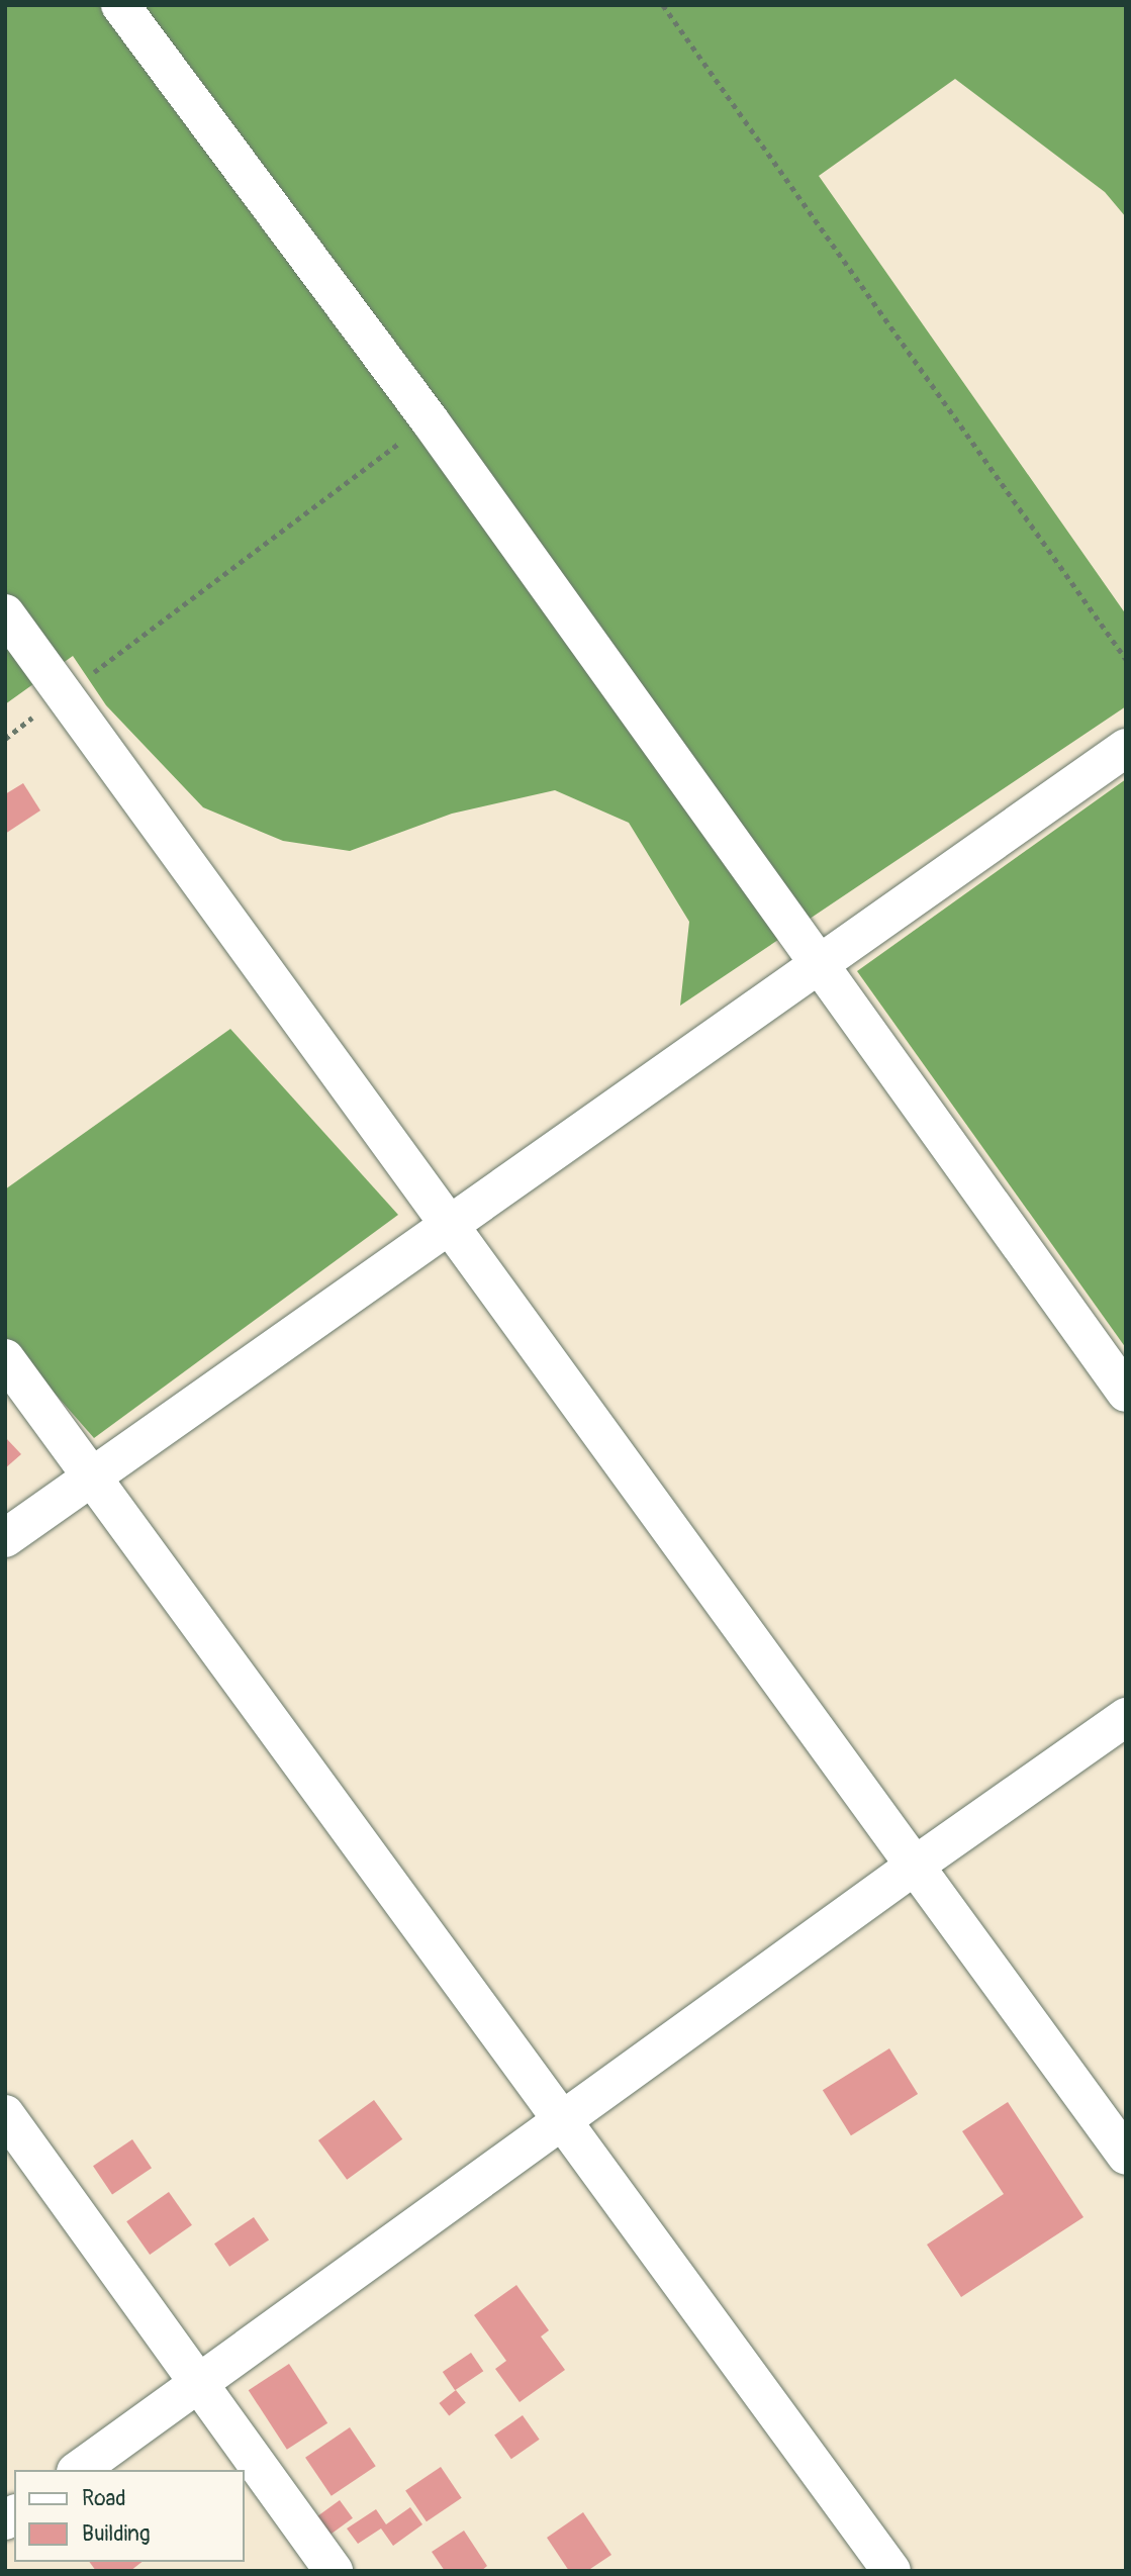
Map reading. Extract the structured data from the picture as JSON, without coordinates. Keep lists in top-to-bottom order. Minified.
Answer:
{"legend":["Road","Building"]}
